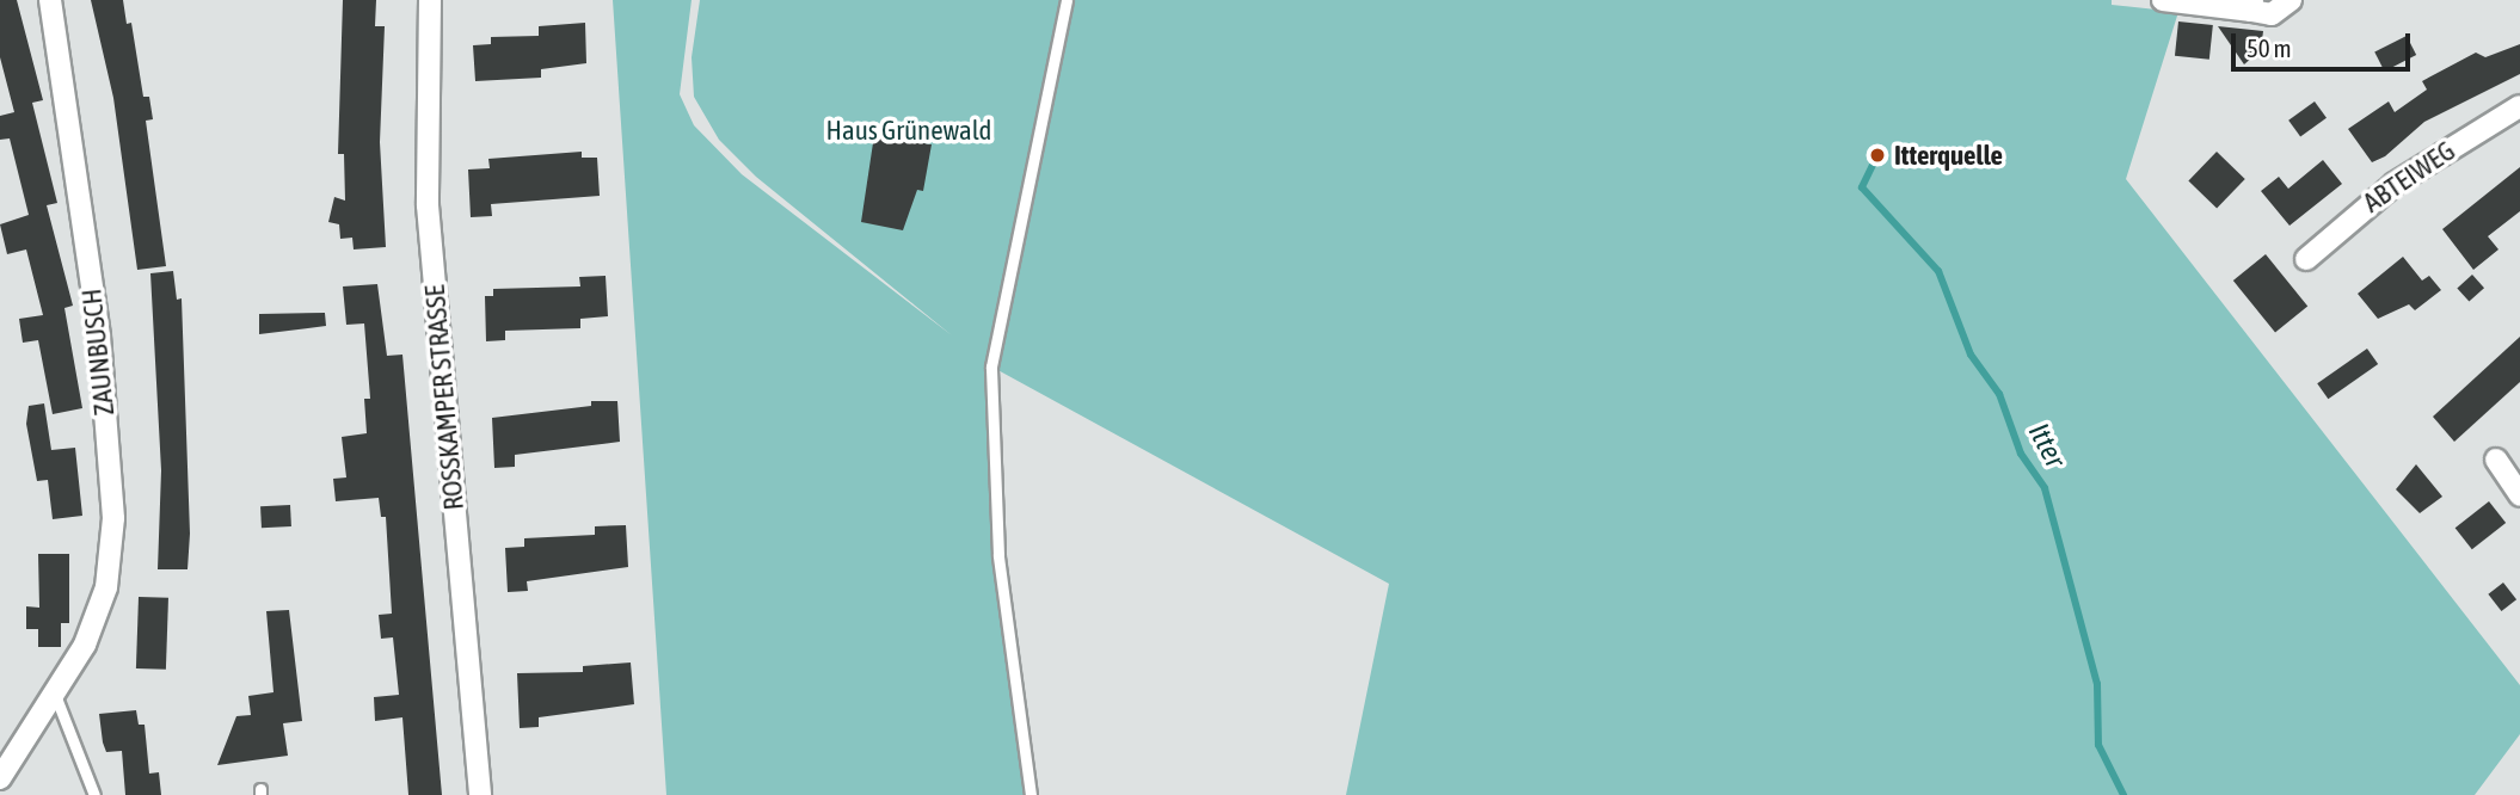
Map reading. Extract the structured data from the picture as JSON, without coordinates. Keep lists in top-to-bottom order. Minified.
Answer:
{"streets":{"street":["ABTEIWEG","ZAUNBUSCH","ROSSKAMPER STRASSE"]},"water":["Itter"],"parks":["Haus Grünewald"],"places":["Itterquelle"],"scale_bar":"50 m"}
